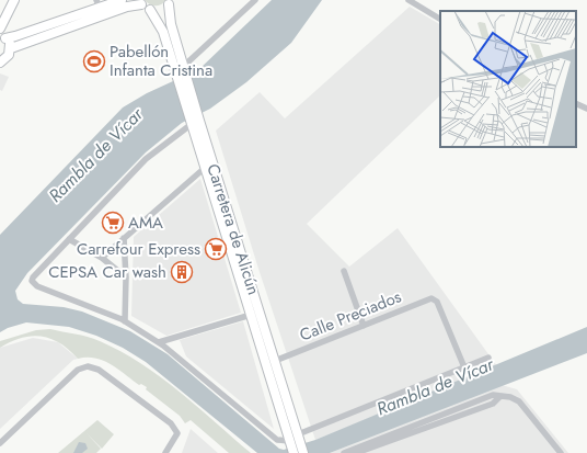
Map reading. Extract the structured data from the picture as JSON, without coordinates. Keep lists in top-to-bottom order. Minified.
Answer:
{"streets":{"main road":["Carretera de Alicún"],"street":["Calle Preciados"]},"crossings":[["Carretera de Alicún","Calle Preciados"]],"water":["Rambla de Vícar"],"places":{"sports":["Pabellón Infanta Cristina"],"supermarket":["AMA","Carrefour Express"],"building":["CEPSA Car wash"]}}
